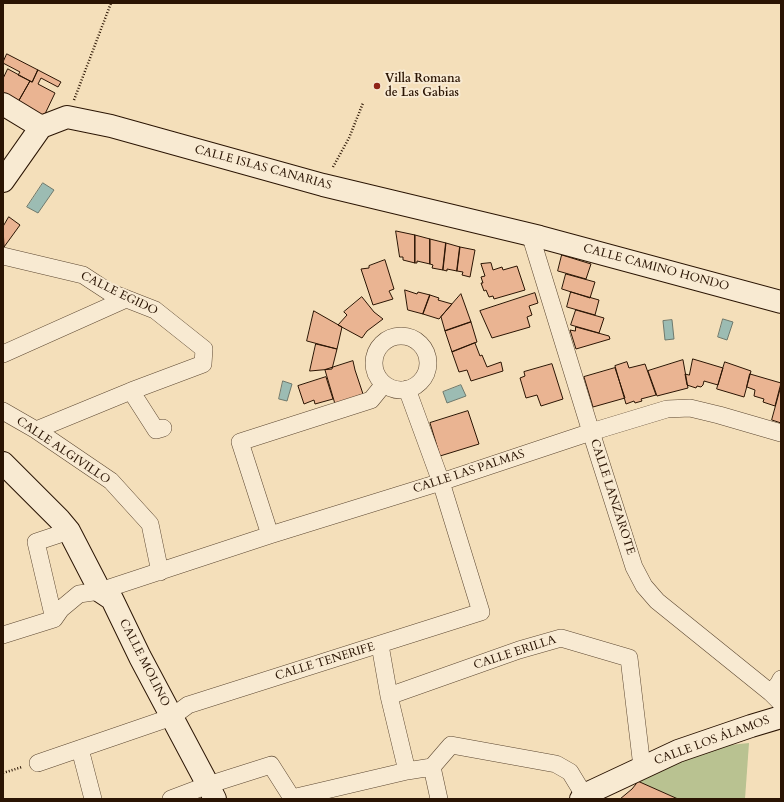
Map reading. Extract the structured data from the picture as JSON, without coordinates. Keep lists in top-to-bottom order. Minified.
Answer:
{"streets":{"street":["CALLE ISLAS CANARIAS","CALLE CAMINO HONDO","CALLE EGIDO","CALLE ALGIVILLO","CALLE LAS PALMAS","CALLE LANZAROTE","CALLE ERILLA","CALLE TENERIFE","CALLE MOLINO","CALLE LOS ÁLAMOS"]},"crossings":[["CALLE ISLAS CANARIAS","CALLE CAMINO HONDO"],["CALLE ISLAS CANARIAS","CALLE LANZAROTE"],["CALLE CAMINO HONDO","CALLE LANZAROTE"],["CALLE EGIDO","CALLE ALGIVILLO"],["CALLE ALGIVILLO","CALLE LAS PALMAS"],["CALLE LAS PALMAS","CALLE LANZAROTE"],["CALLE LAS PALMAS","CALLE TENERIFE"],["CALLE ERILLA","CALLE LOS ÁLAMOS"],["CALLE TENERIFE","CALLE MOLINO"]],"places":["Villa Romana de Las Gabias"]}
